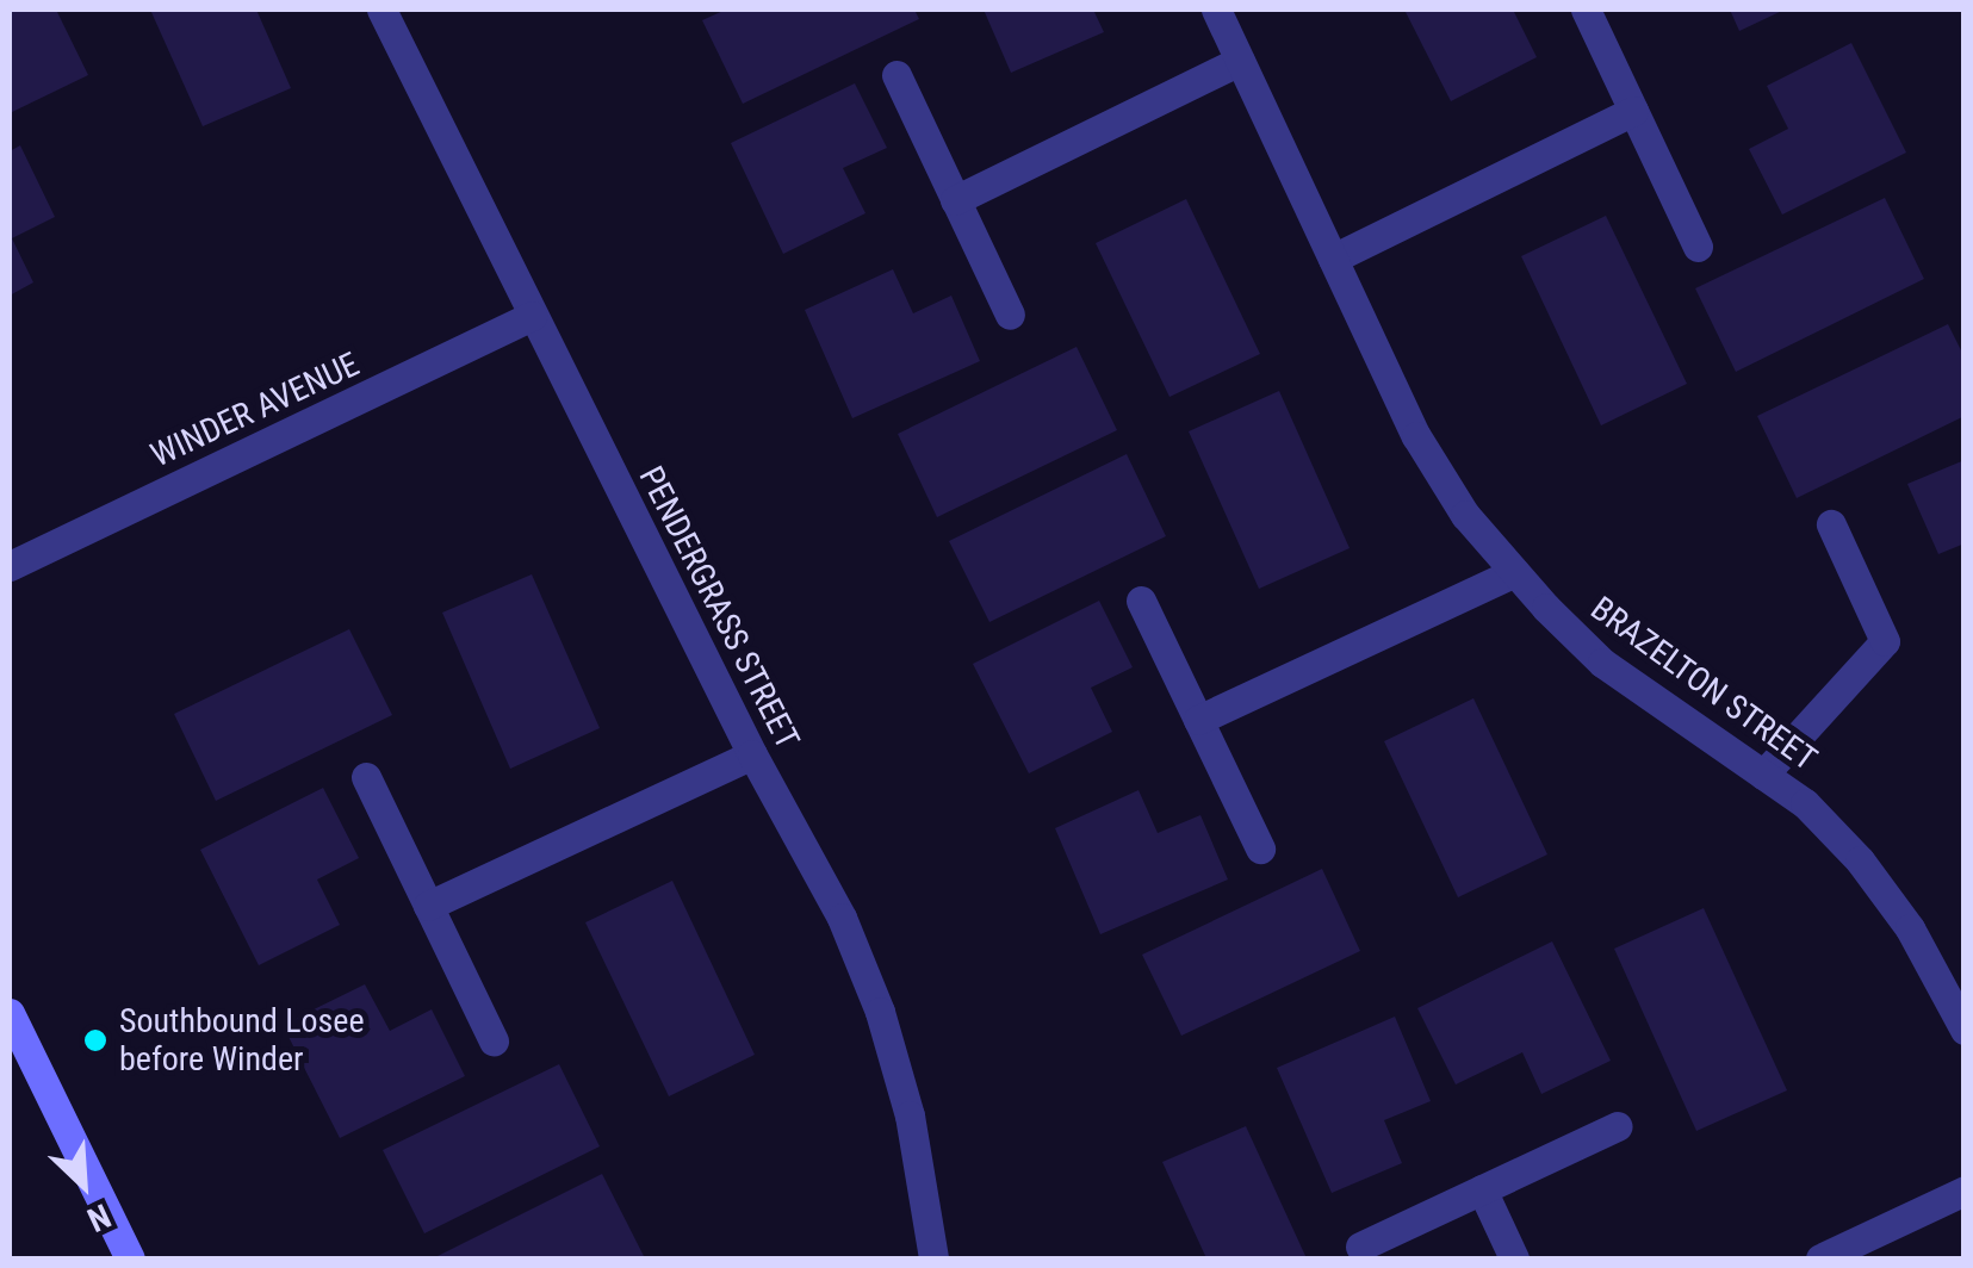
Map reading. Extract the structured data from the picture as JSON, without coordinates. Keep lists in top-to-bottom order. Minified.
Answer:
{"streets":{"street":["WINDER AVENUE","PENDERGRASS STREET","BRAZELTON STREET"]},"crossings":[["WINDER AVENUE","PENDERGRASS STREET"]],"places":["Southbound Losee before Winder"],"north":"bottom right"}
